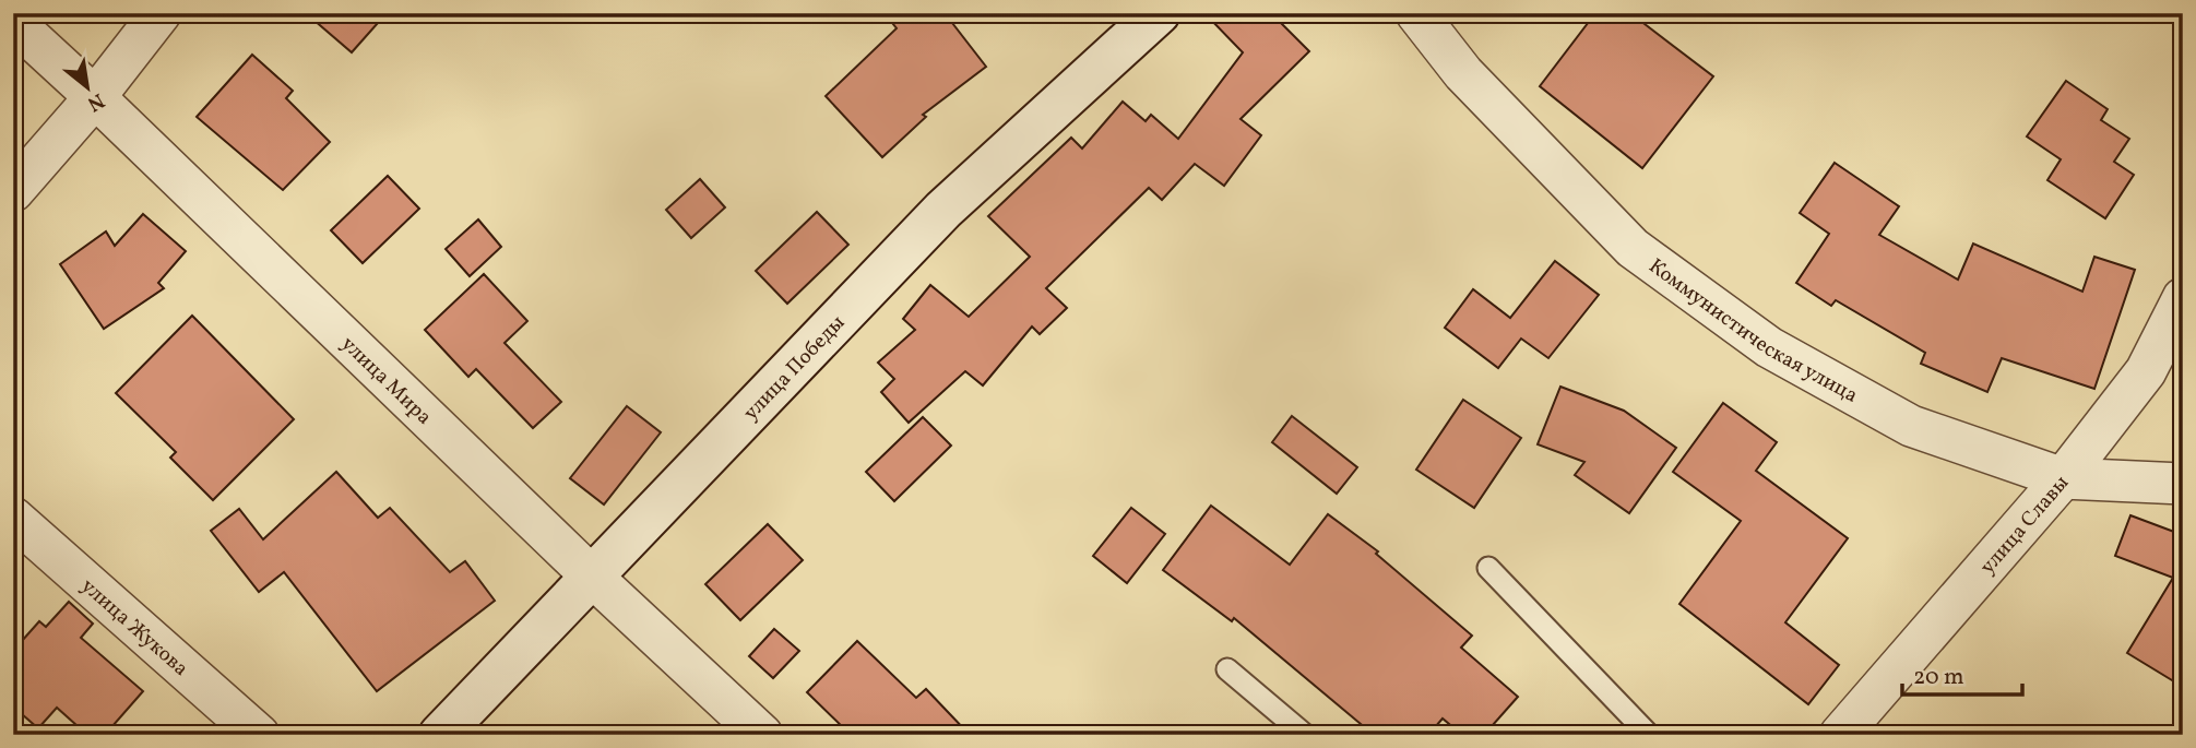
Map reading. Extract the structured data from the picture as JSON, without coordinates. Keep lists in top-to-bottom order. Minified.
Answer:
{"streets":{"street":["Коммунистическая улица","улица Победы","улица Мира","улица Славы","улица Жукова"]},"crossings":[["Коммунистическая улица","улица Славы"],["улица Победы","улица Мира"]],"scale_bar":"20 m","north":"bottom right"}
